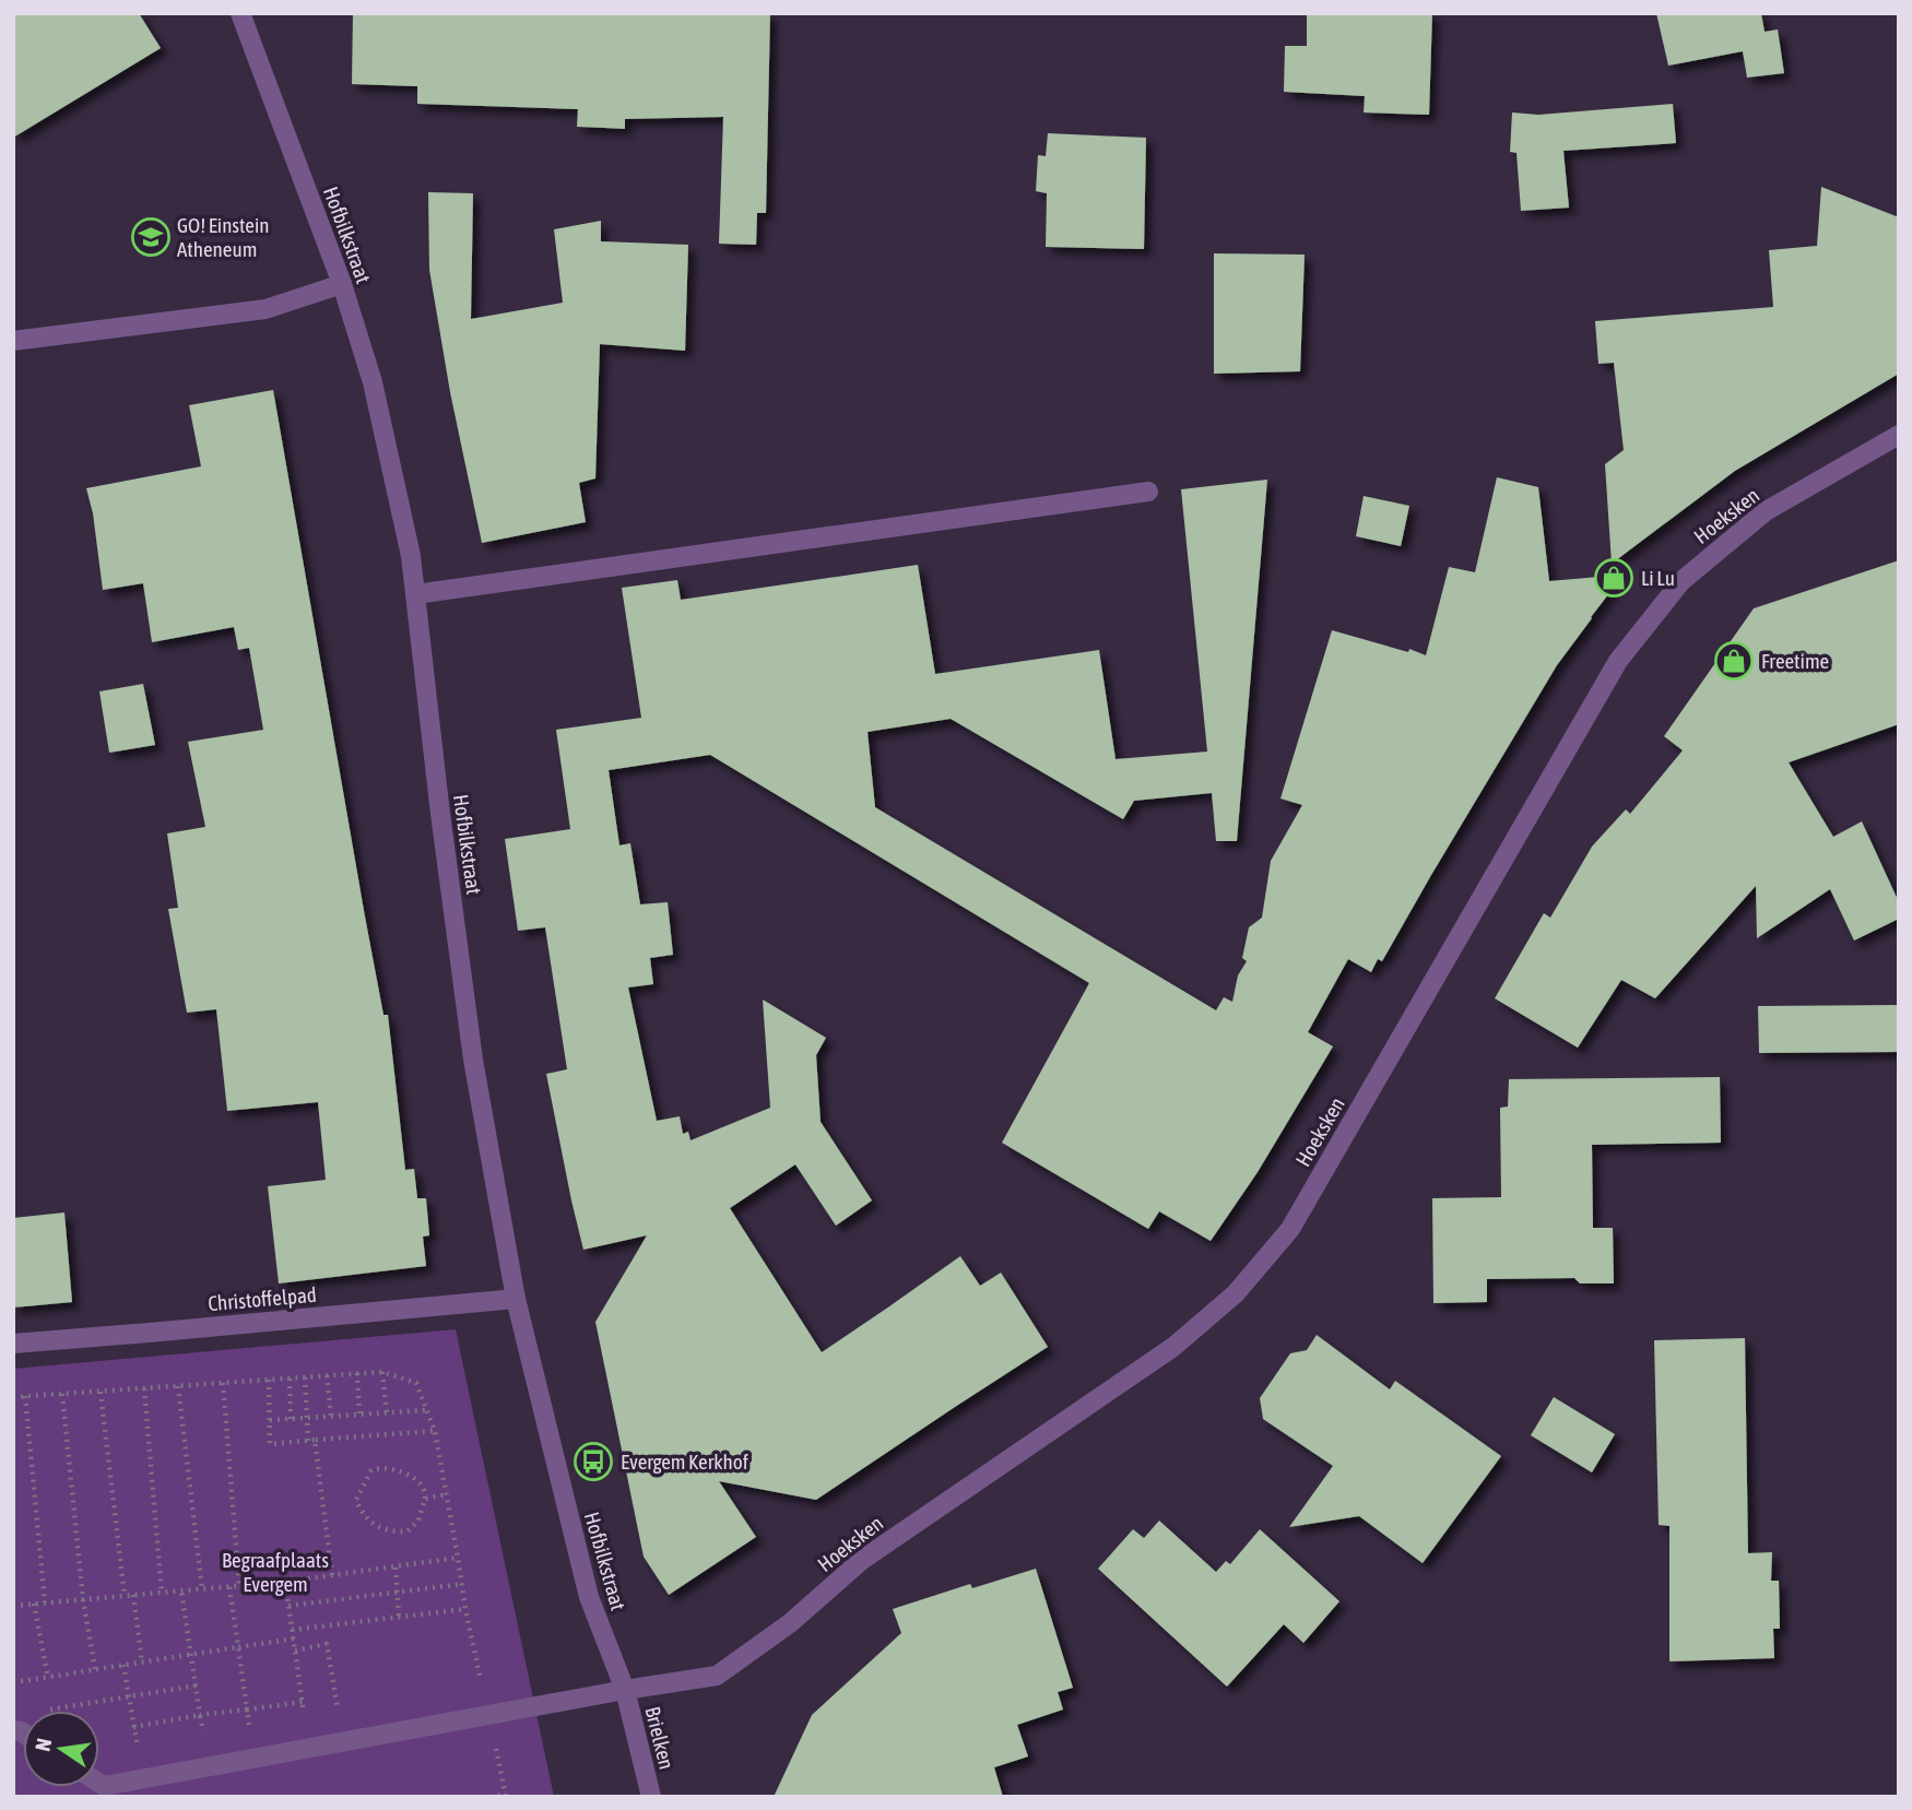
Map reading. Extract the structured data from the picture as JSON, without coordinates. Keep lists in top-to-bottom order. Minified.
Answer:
{"streets":{"street":["Hofbilkstraat","Hoeksken","Christoffelpad","Brielken"]},"crossings":[["Hofbilkstraat","Hoeksken"],["Hofbilkstraat","Christoffelpad"],["Hofbilkstraat","Brielken"],["Hoeksken","Brielken"]],"parks":["Begraafplaats Evergem"],"places":{"school or university":["GO! Einstein Atheneum"],"shop":["Li Lu","Freetime"],"bus stop":["Evergem Kerkhof"]},"north":"left"}
